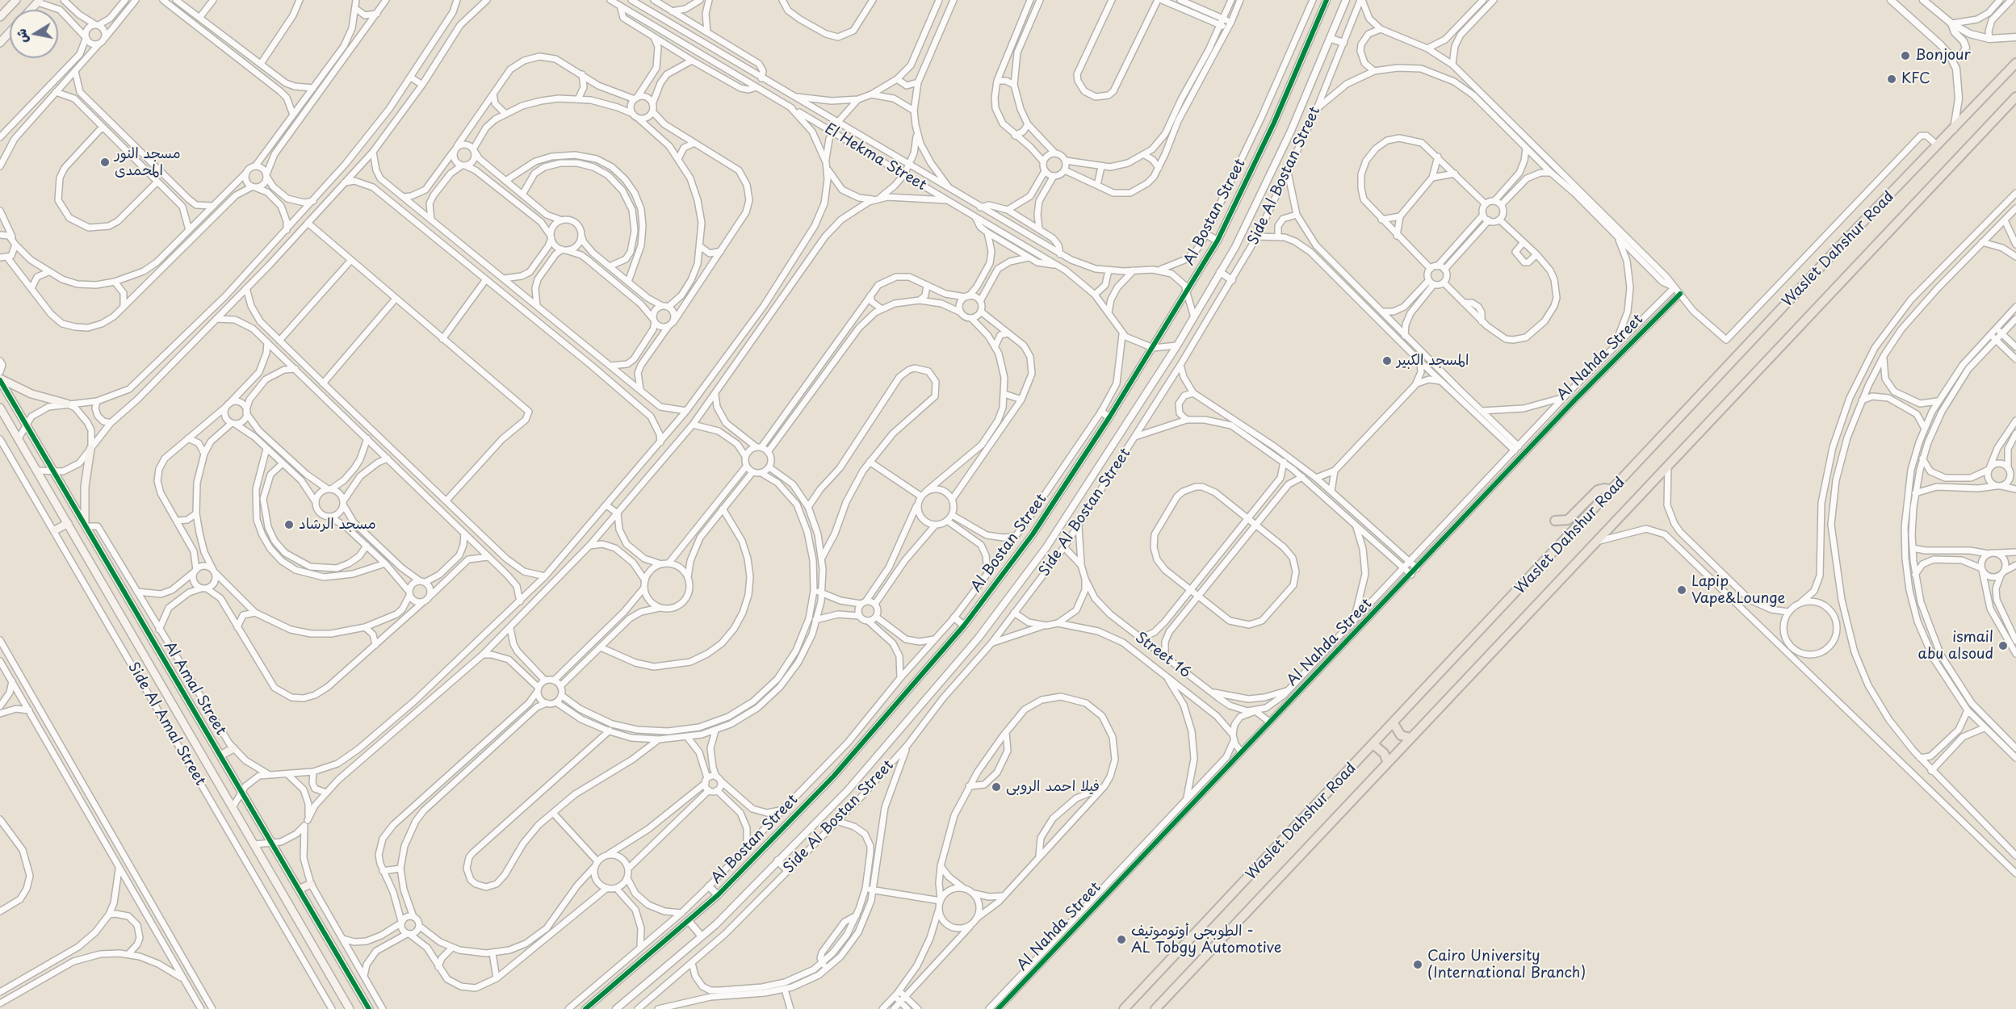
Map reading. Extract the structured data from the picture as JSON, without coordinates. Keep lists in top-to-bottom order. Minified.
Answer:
{"streets":{"main road":["Waslet Dahshur Road","Al Amal Street"],"street":["El Hekma Street","Side Al Bostan Street","Al Bostan Street","Al Nahda Street","Street 16","Side Al Amal Street"]},"crossings":[["El Hekma Street","Al Bostan Street"],["Al Nahda Street","Street 16"]],"places":["Bonjour","KFC","مسجد النور المحمدى","المسجد الكبير","مسجد الرشاد","Lapip Vape&Lounge","ismail abu alsoud","فيلا احمد الروبى","الطوبجى أوتوموتيف - AL Tobgy Automotive","Cairo University (International Branch)"],"north":"left"}
